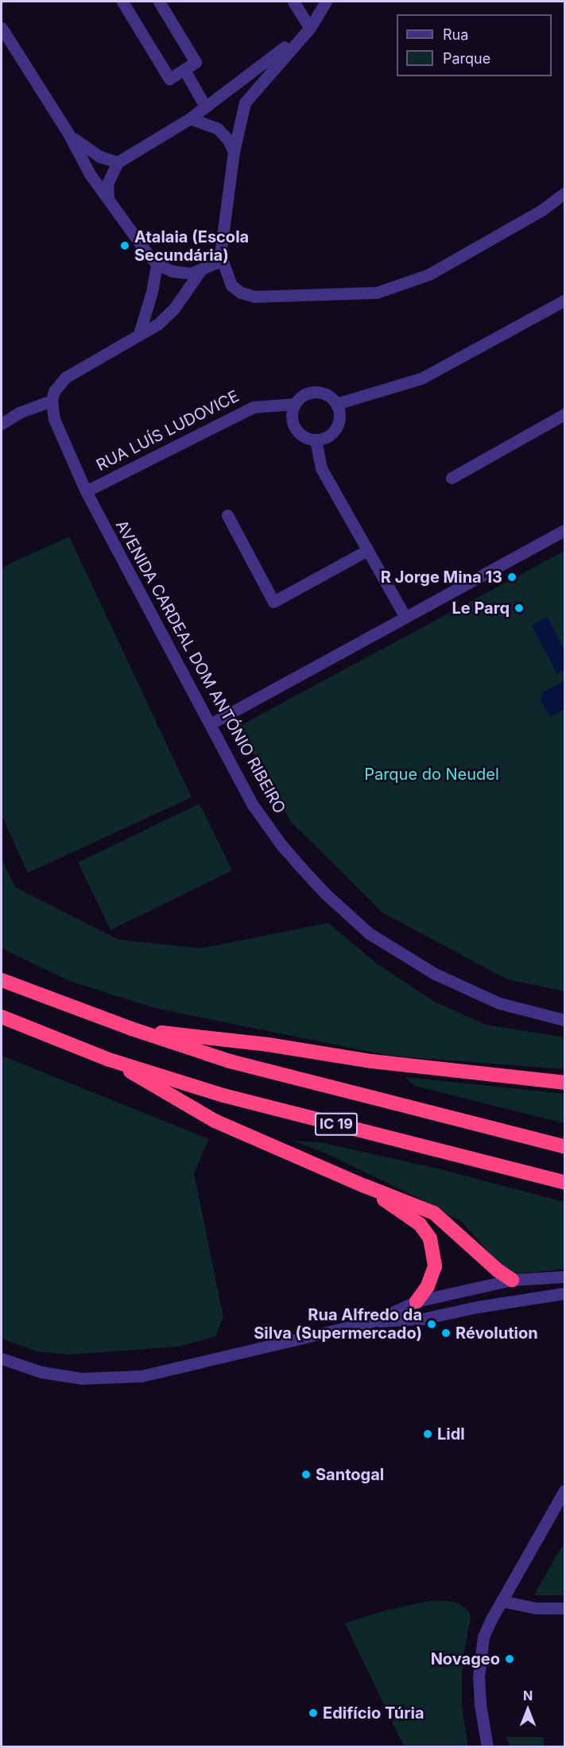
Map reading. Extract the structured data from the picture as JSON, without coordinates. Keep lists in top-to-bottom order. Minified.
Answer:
{"streets":{"highway":["IC 19"],"street":["RUA LUÍS LUDOVICE","AVENIDA CARDEAL DOM ANTÓNIO RIBEIRO"]},"crossings":[["RUA LUÍS LUDOVICE","AVENIDA CARDEAL DOM ANTÓNIO RIBEIRO"]],"parks":["Parque do Neudel"],"places":["Atalaia (Escola Secundária)","R Jorge Mina 13","Le Parq","Rua Alfredo da Silva (Supermercado)","Révolution","Lidl","Santogal","Novageo","Edifício Túria"],"legend":["Rua","Parque"],"north":"top"}
